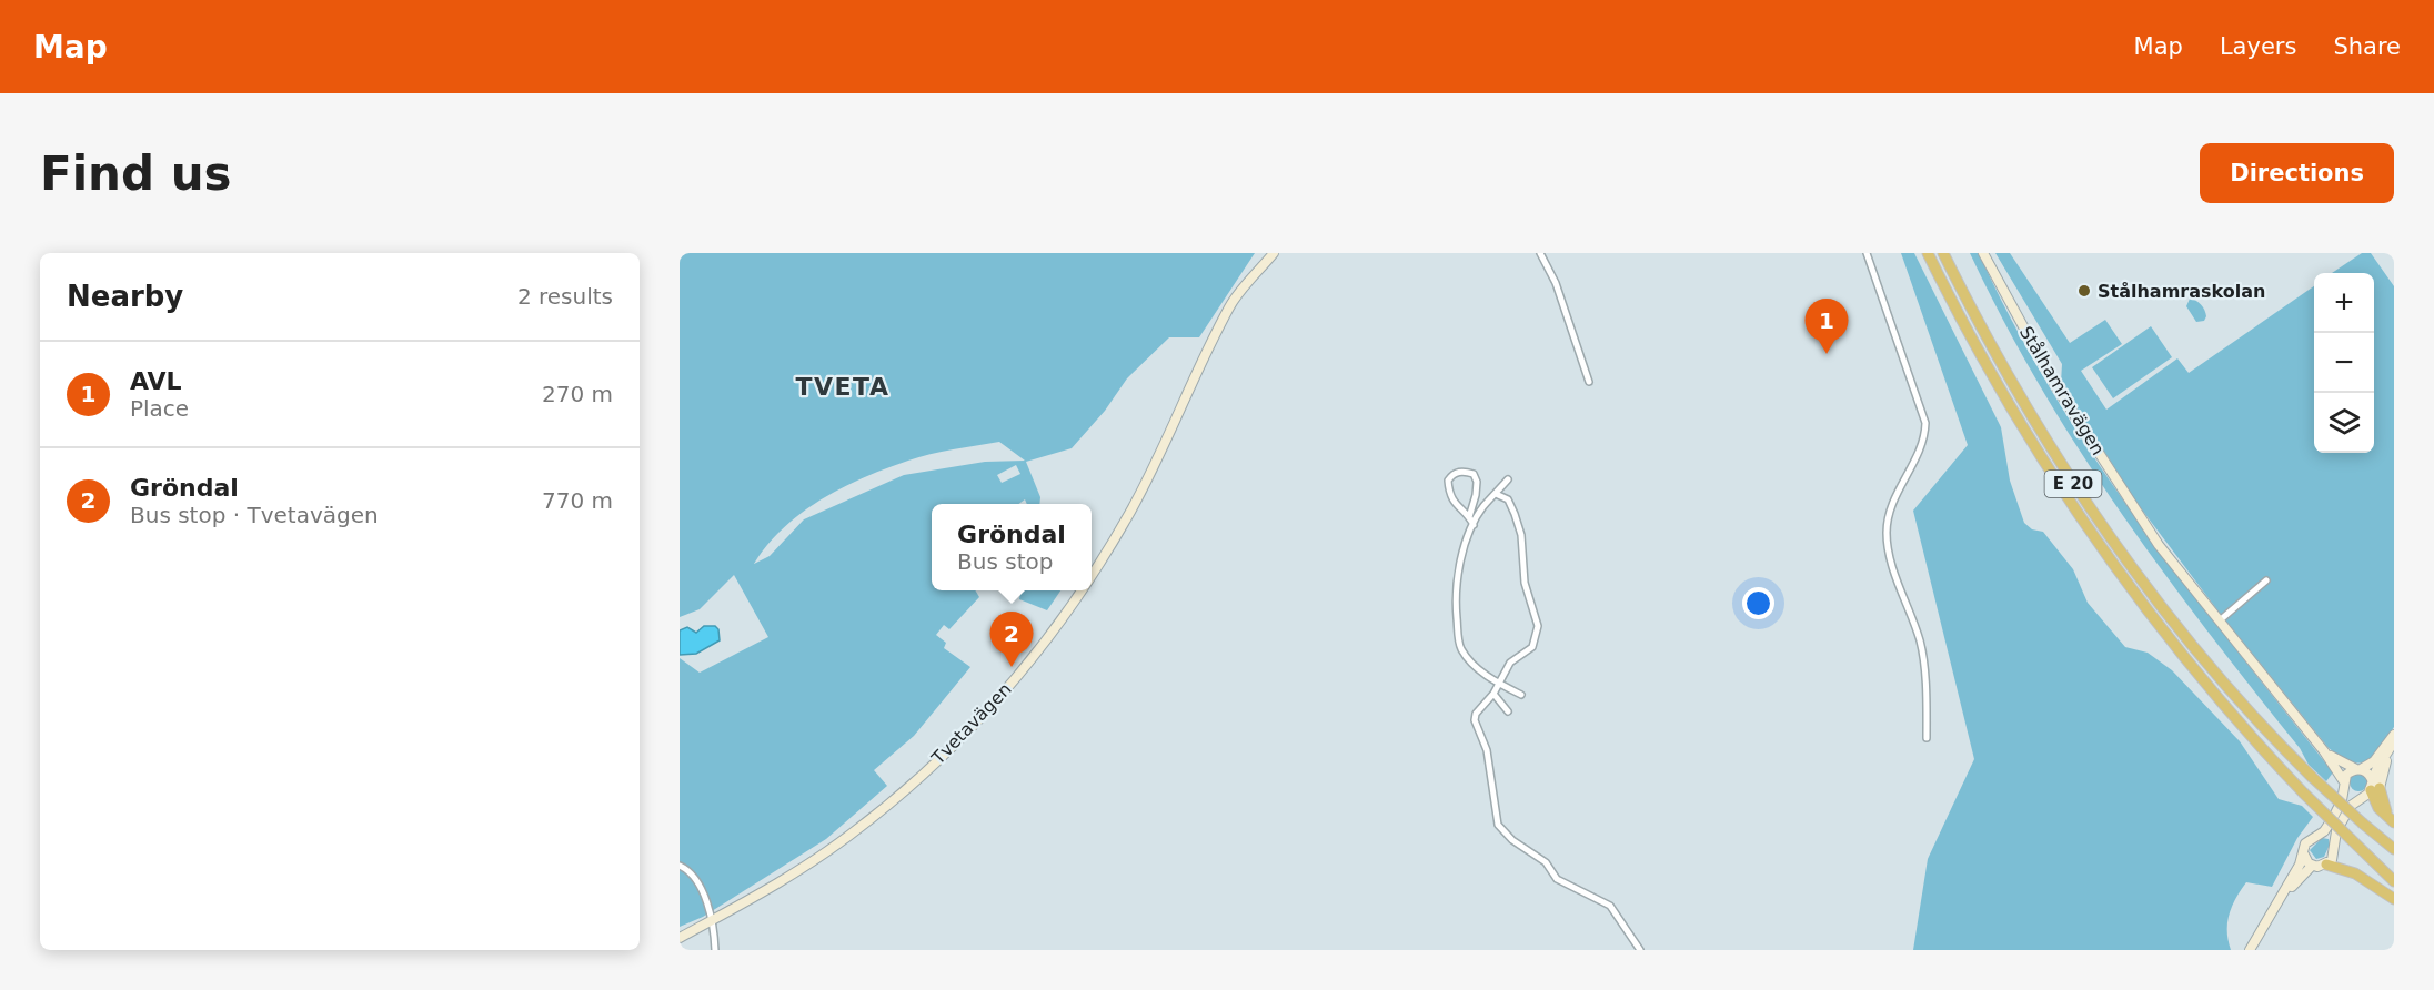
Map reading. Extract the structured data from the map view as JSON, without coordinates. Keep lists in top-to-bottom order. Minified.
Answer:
{"streets":{"highway":["E 20"],"main road":["Stålhamravägen","Tvetavägen"]},"districts":["TVETA"],"places":["Stålhamraskolan"],"page":{"header":"Map","nav":["Map","Layers","Share"],"buttons":"Directions","title":"Find us","heading":["Nearby","2 results"],"map_buttons":["+","−"],"pins":["1","2"],"list":[{"mark":"1","name":"AVL","note":"Place","value":"270 m"},{"mark":"2","name":"Gröndal","note":"Bus stop · Tvetavägen","value":"770 m"}],"popup":["Gröndal","Bus stop"]}}
